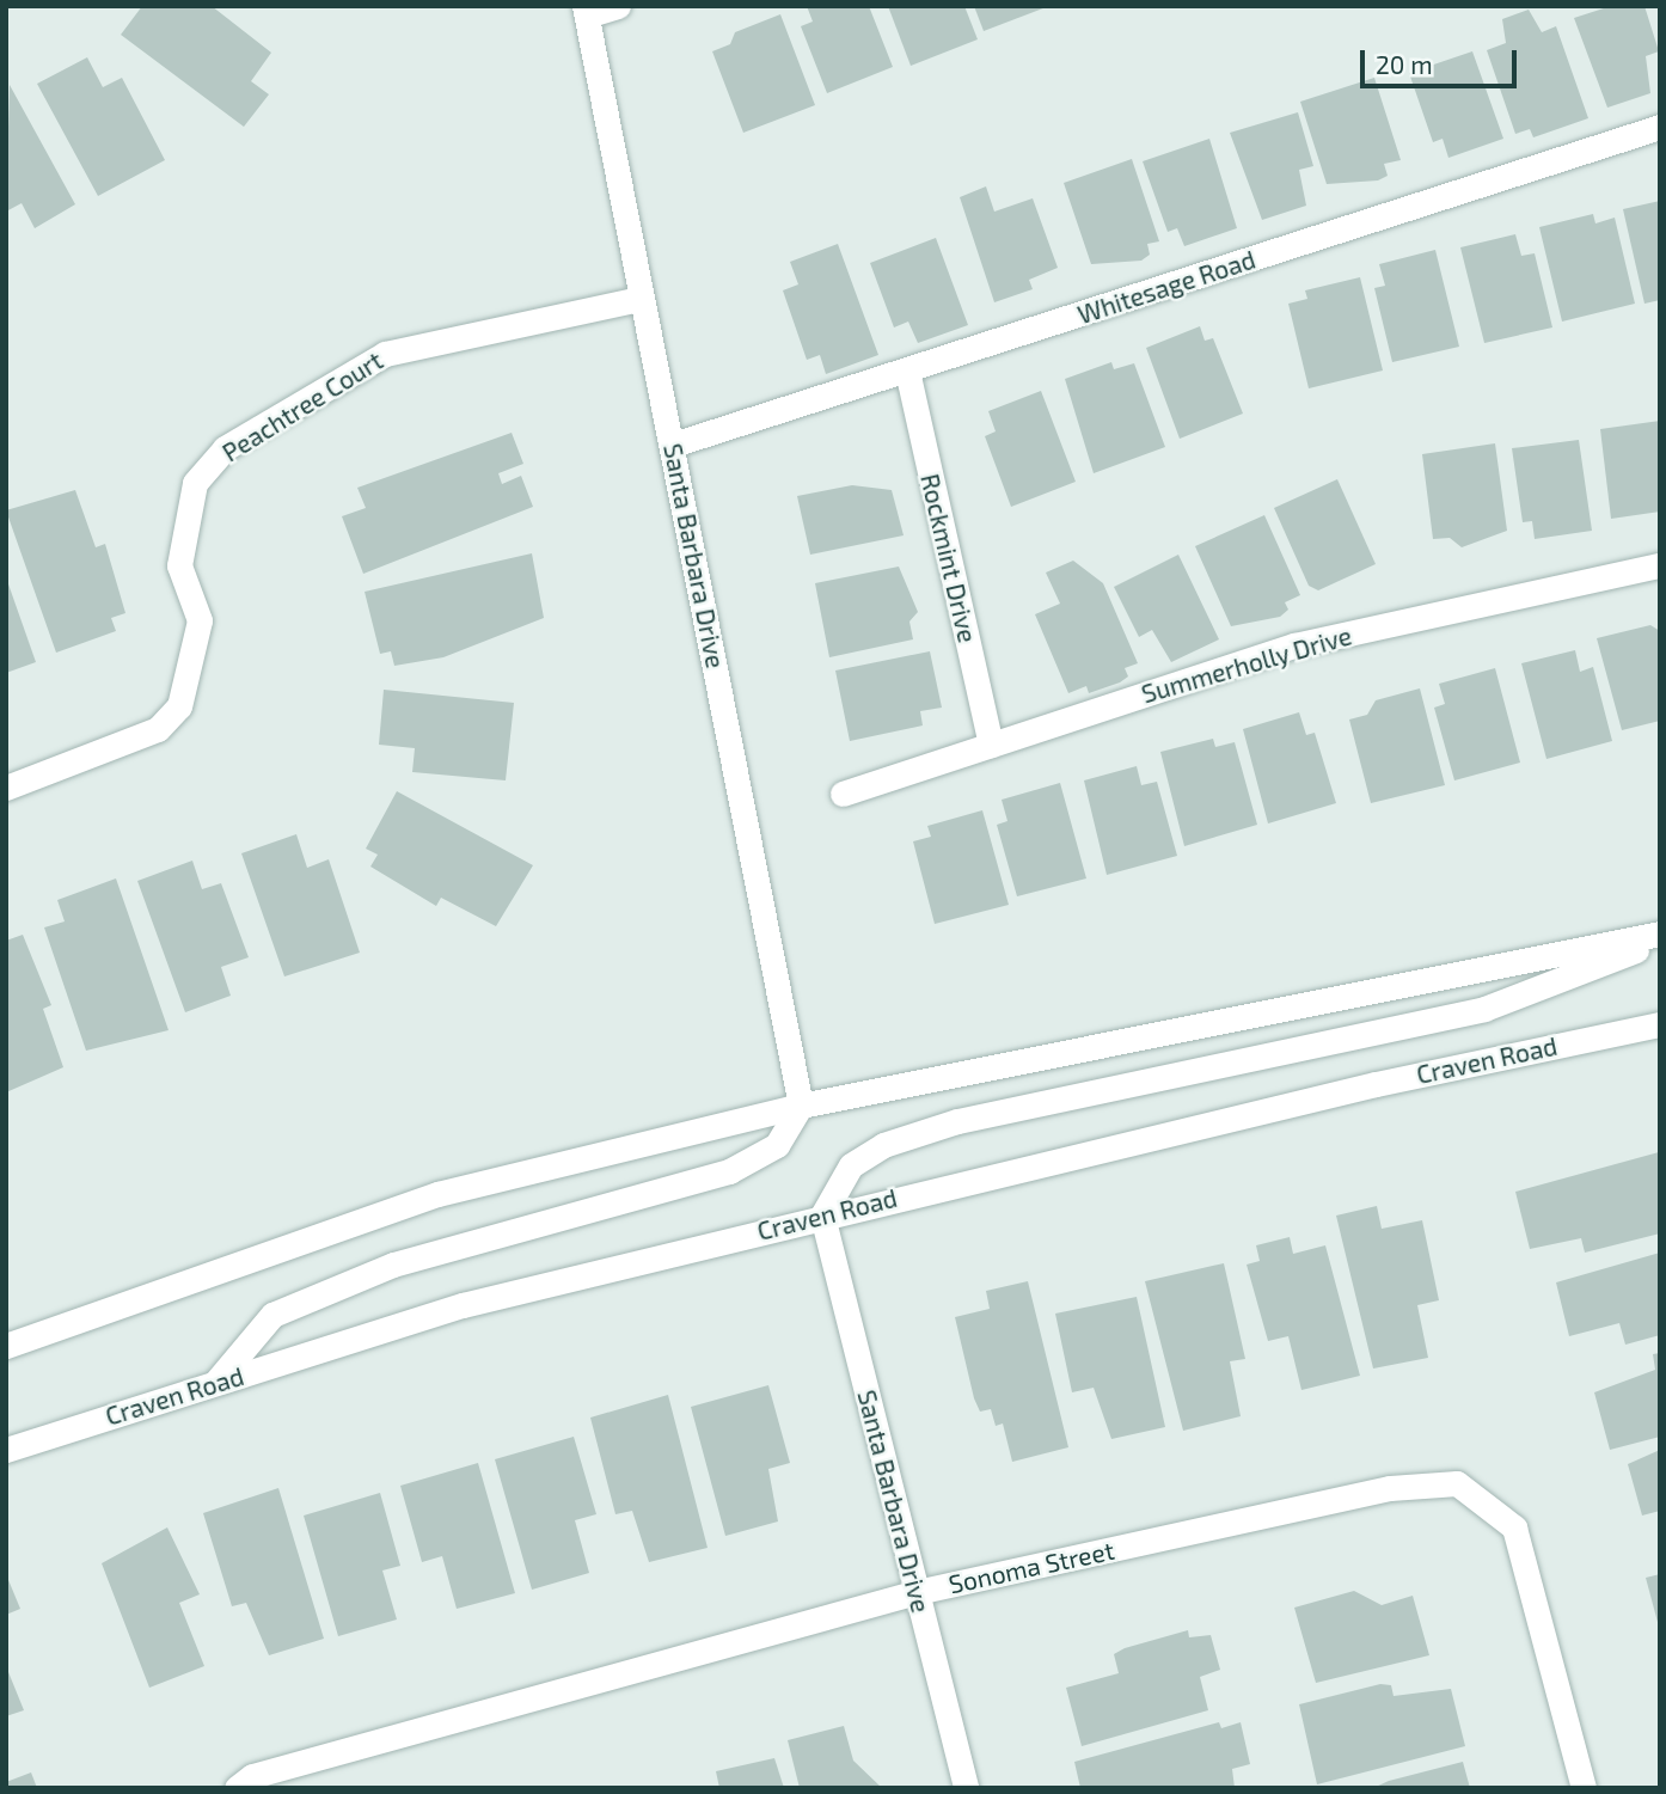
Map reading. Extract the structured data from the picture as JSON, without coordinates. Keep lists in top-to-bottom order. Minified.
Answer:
{"streets":{"street":["Whitesage Road","Peachtree Court","Santa Barbara Drive","Rockmint Drive","Summerholly Drive","Craven Road","Sonoma Street"]},"crossings":[["Whitesage Road","Santa Barbara Drive"],["Whitesage Road","Rockmint Drive"],["Peachtree Court","Santa Barbara Drive"],["Santa Barbara Drive","Craven Road"],["Santa Barbara Drive","Sonoma Street"],["Rockmint Drive","Summerholly Drive"]],"scale_bar":"20 m"}
